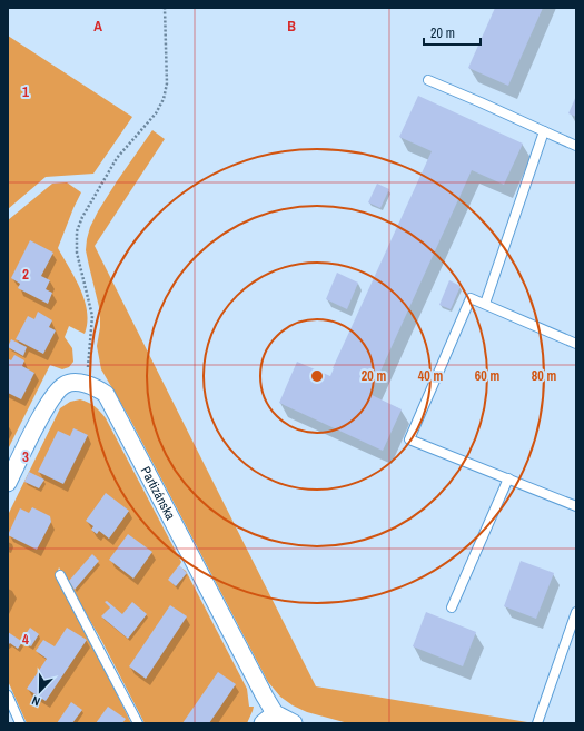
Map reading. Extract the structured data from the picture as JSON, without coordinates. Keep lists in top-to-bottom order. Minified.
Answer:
{"streets":{"street":["Partizánska"]},"scale_bar":"20 m","north":"bottom","grid":{"columns":["A","B"],"rows":["1","2","3","4"]},"rings":["20 m","40 m","60 m","80 m"]}
